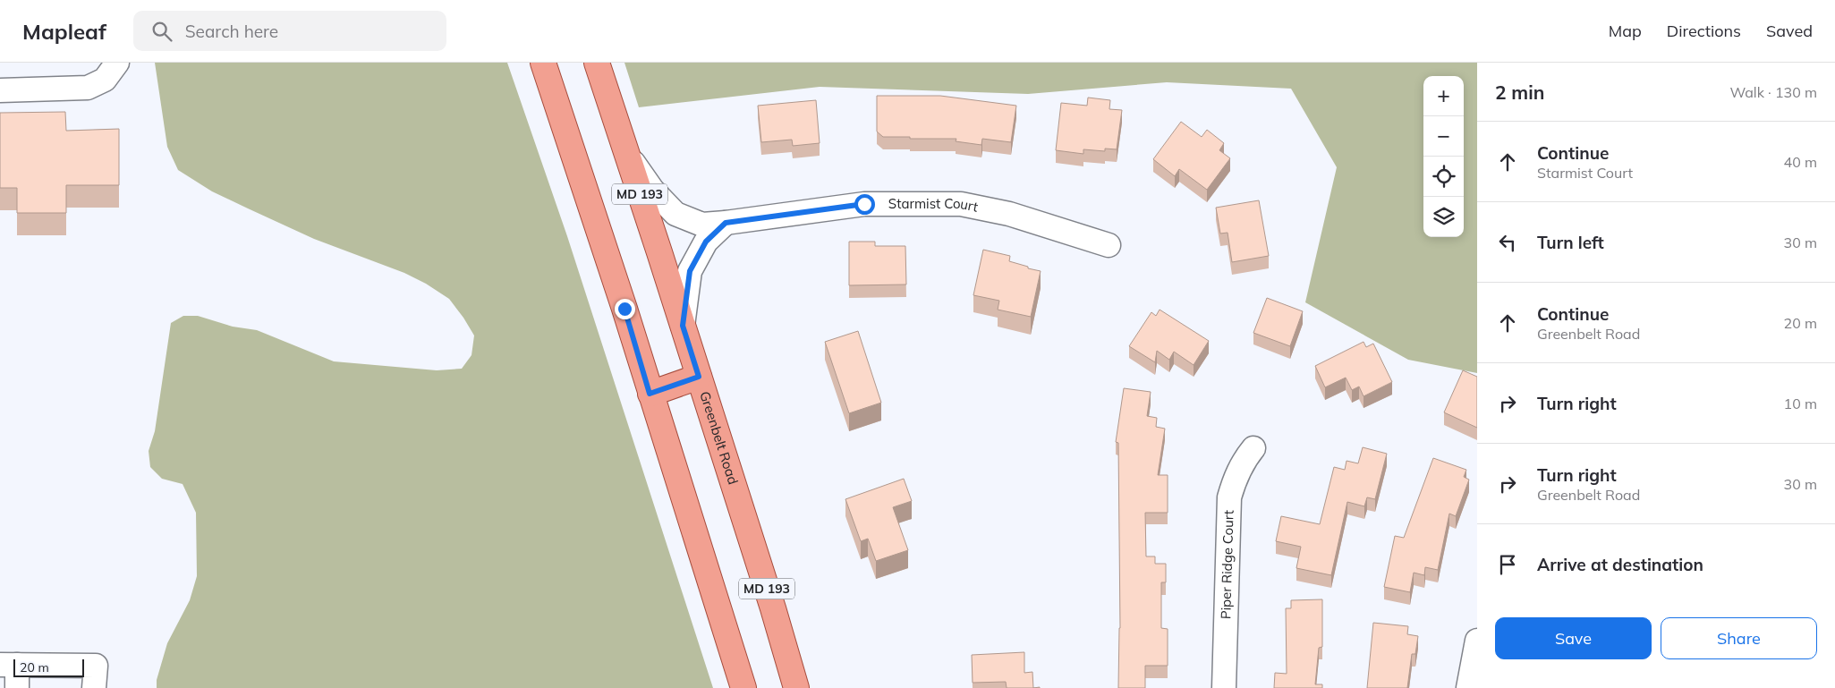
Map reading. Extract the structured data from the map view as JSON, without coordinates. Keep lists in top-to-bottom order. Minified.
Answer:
{"streets":{"main road":["MD 193","Greenbelt Road"],"street":["Starmist Court","Piper Ridge Court"]},"crossings":[["Starmist Court","Greenbelt Road"]],"scale_bar":"20 m","page":{"header":"Mapleaf","search":"Search here","nav":["Map","Directions","Saved"],"heading":["2 min","Walk · 130 m"],"map_buttons":["+","−"],"list":[["Continue","Starmist Court","40 m"],["Turn left","30 m"],["Continue","Greenbelt Road","20 m"],["Turn right","10 m"],["Turn right","Greenbelt Road","30 m"],"Arrive at destination"],"buttons":["Save","Share"],"scale":"20 m"}}
